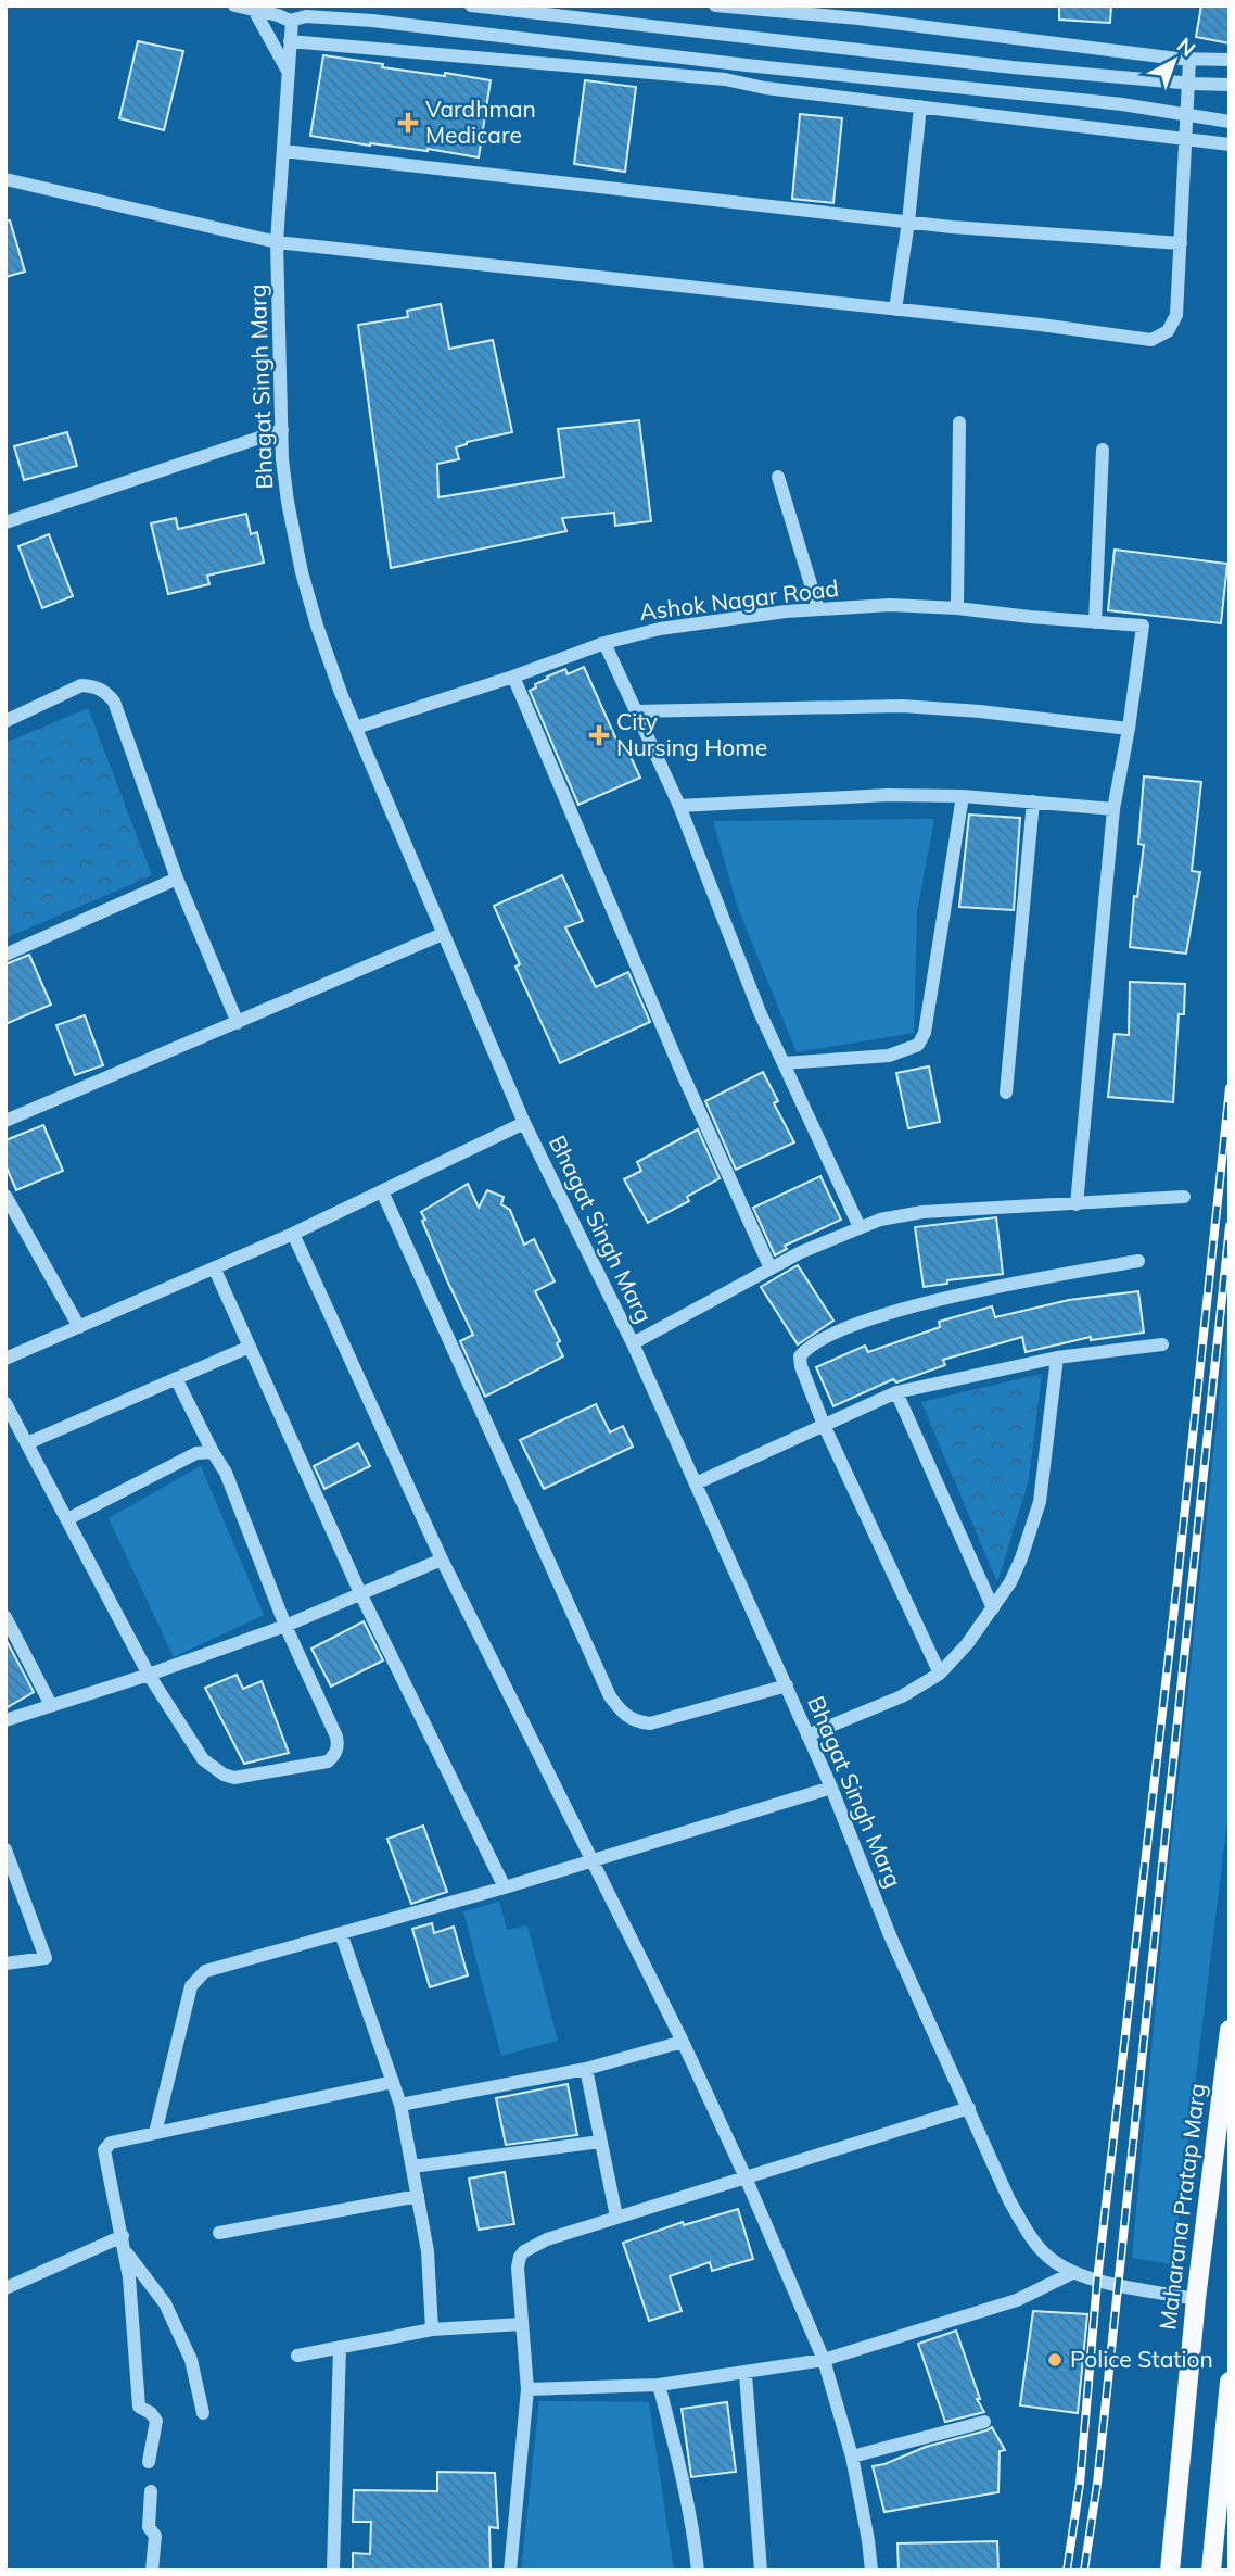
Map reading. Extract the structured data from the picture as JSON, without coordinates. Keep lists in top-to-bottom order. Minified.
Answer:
{"streets":{"main road":["Maharana Pratap Marg"],"street":["Bhagat Singh Marg","Ashok Nagar Road"]},"crossings":[["Bhagat Singh Marg","Ashok Nagar Road"],["Bhagat Singh Marg","Maharana Pratap Marg"]],"places":{"health":["Vardhman Medicare","City Nursing Home"],"other":["Police Station"]},"north":"top right"}
